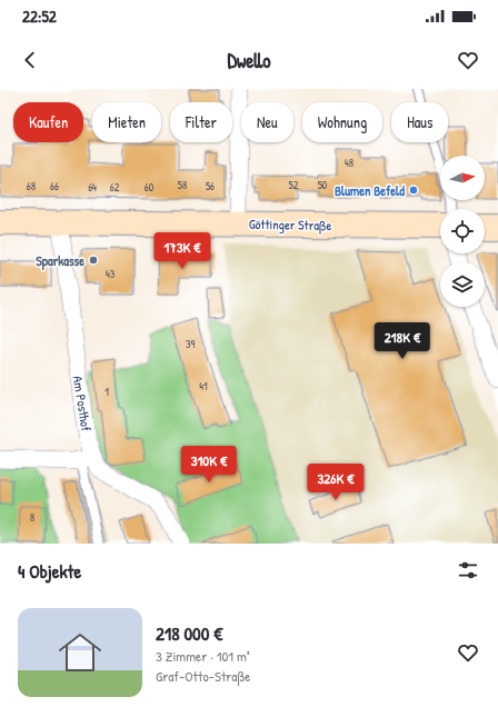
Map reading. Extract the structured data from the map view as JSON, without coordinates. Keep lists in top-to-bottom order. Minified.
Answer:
{"streets":{"main road":["Göttinger Straße"],"street":["Am Posthof"]},"crossings":[["Göttinger Straße","Am Posthof"]],"places":["Blumen Befeld","Sparkasse"],"house_numbers":["48","58","52","50","68","66","56","64","62","60","43","39","41","1","8"],"north":"right","page":{"status":"22:52","header":"Dwello","chip":["Kaufen","Mieten","Filter","Neu","Wohnung","Haus"],"price":["173K €","218K €","310K €","326K €"],"heading":"4 Objekte","list":[{"name":"218 000 €","note":"3 Zimmer · 101 m² · Graf-Otto-Straße"}]}}
